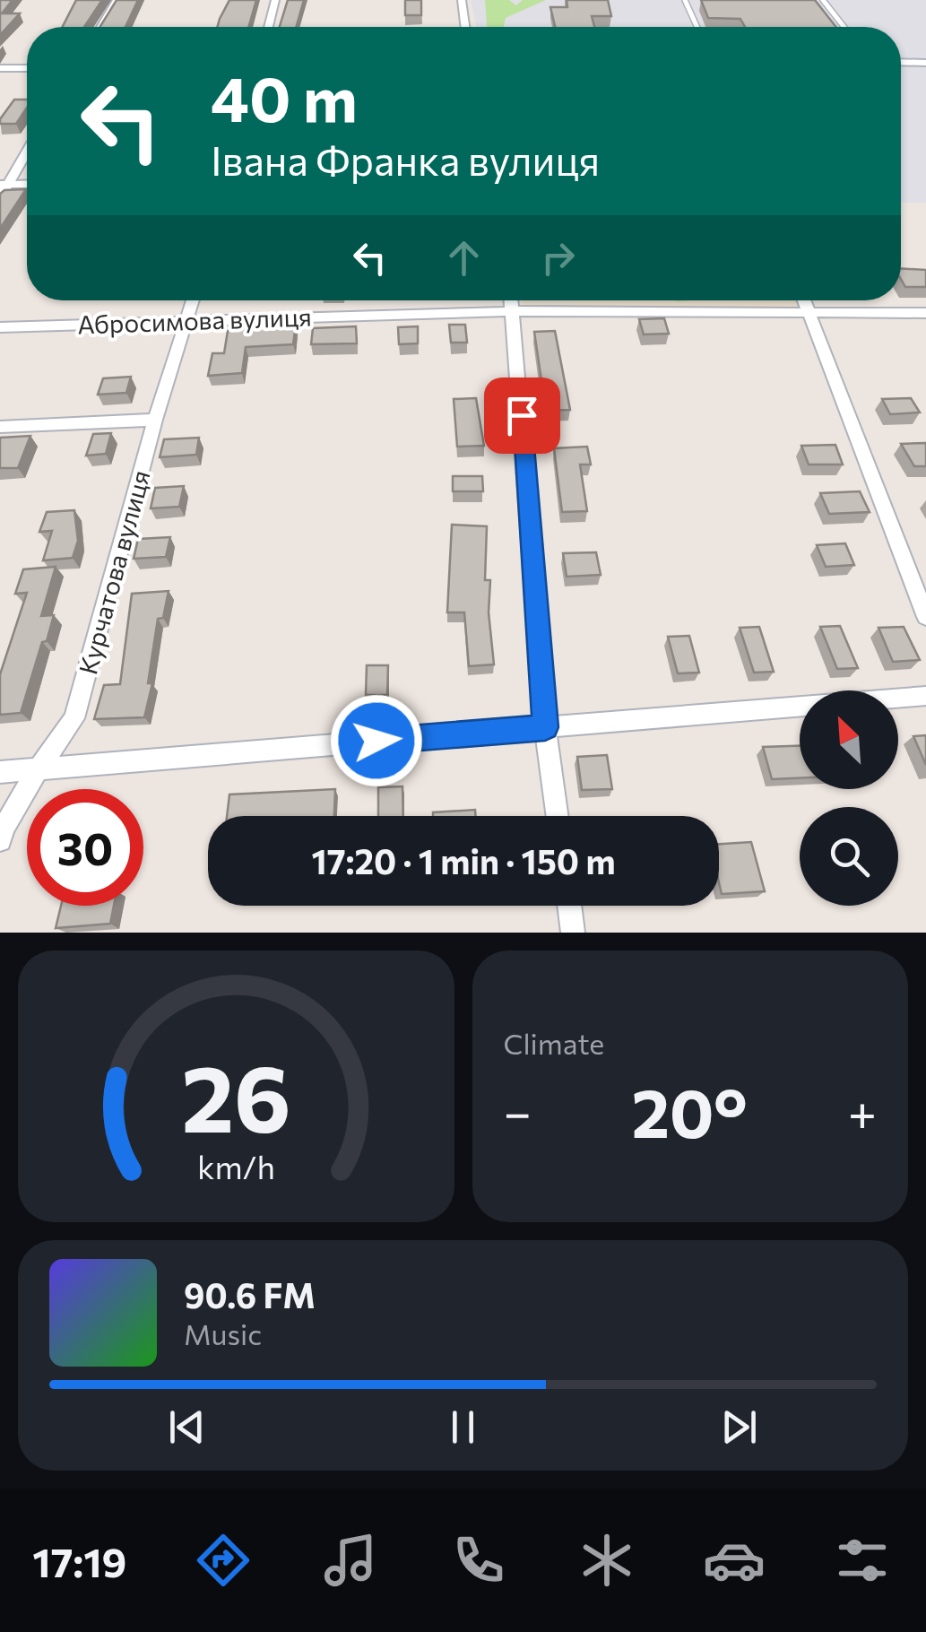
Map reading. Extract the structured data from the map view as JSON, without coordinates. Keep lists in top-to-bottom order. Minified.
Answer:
{"streets":{"street":["Абросимова вулиця","Курчатова вулиця"]},"crossings":[["Абросимова вулиця","Курчатова вулиця"]],"north":"top left","page":{"turn":["40 m","Івана Франка вулиця"],"limit":"30","trip":"17:20 · 1 min · 150 m","tile":"Climate","heat":["−","20°","+"],"song":["90.6 FM","Music"],"tabs":"17:19","gauge":["26","km/h"]}}
